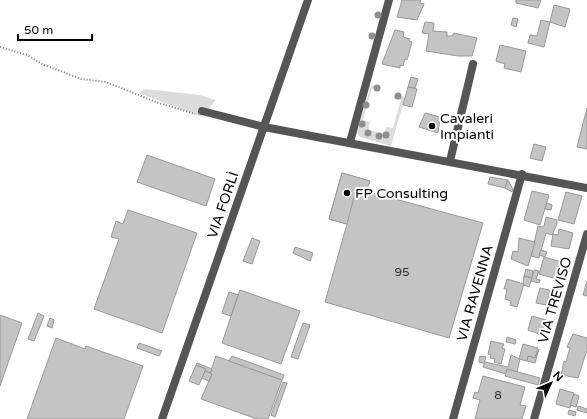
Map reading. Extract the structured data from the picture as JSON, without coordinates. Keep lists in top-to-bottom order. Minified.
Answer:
{"streets":{"street":["VIA FORLÌ","VIA RAVENNA","VIA TREVISO"]},"places":["Cavaleri Impianti","FP Consulting"],"house_numbers":["95","8"],"scale_bar":"50 m","north":"top right"}
